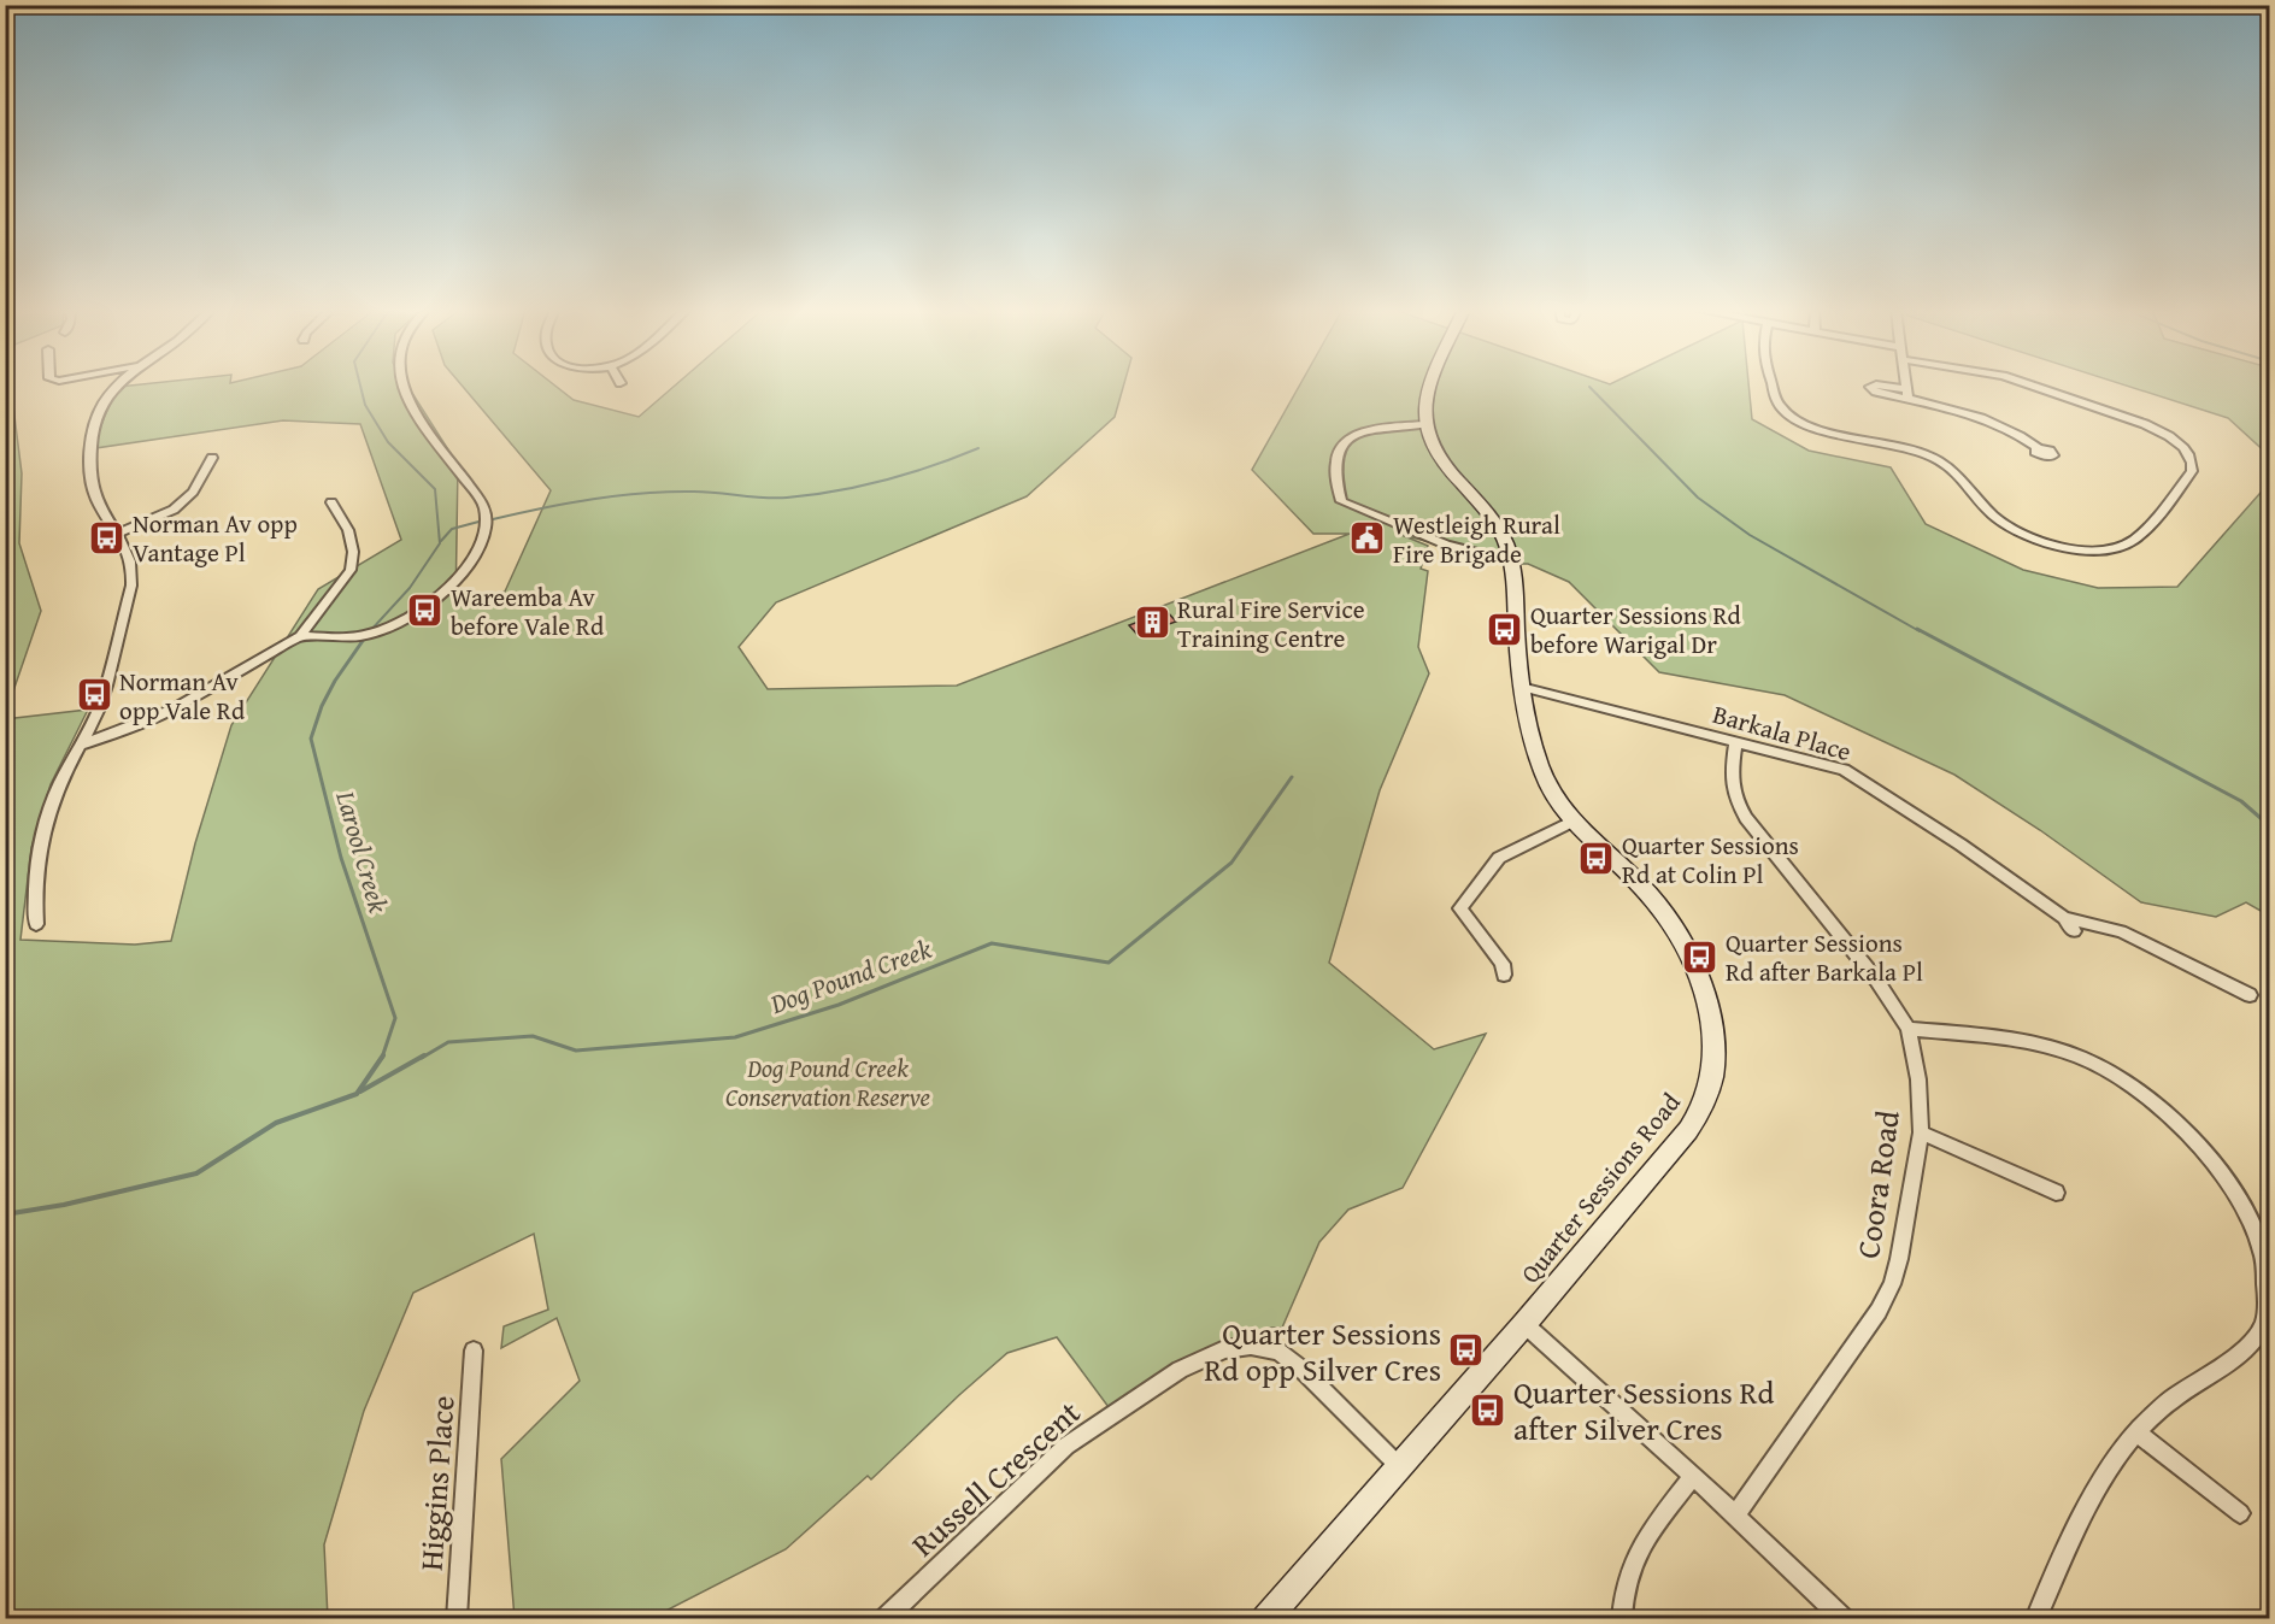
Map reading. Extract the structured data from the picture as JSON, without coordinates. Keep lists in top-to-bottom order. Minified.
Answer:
{"streets":{"main road":["Quarter Sessions Road"],"street":["Barkala Place","Coora Road","Russell Crescent","Higgins Place"]},"crossings":[["Barkala Place","Coora Road"],["Barkala Place","Quarter Sessions Road"],["Quarter Sessions Road","Russell Crescent"]],"water":["Larool Creek","Dog Pound Creek"],"parks":["Dog Pound Creek Conservation Reserve"],"places":{"bus stop":["Norman Av opp Vantage Pl","Wareemba Av before Vale Rd","Quarter Sessions Rd before Warigal Dr","Norman Av opp Vale Rd","Quarter Sessions Rd at Colin Pl","Quarter Sessions Rd after Barkala Pl","Quarter Sessions Rd opp Silver Cres","Quarter Sessions Rd after Silver Cres"],"public building":["Westleigh Rural Fire Brigade"],"building":["Rural Fire Service Training Centre"]}}
